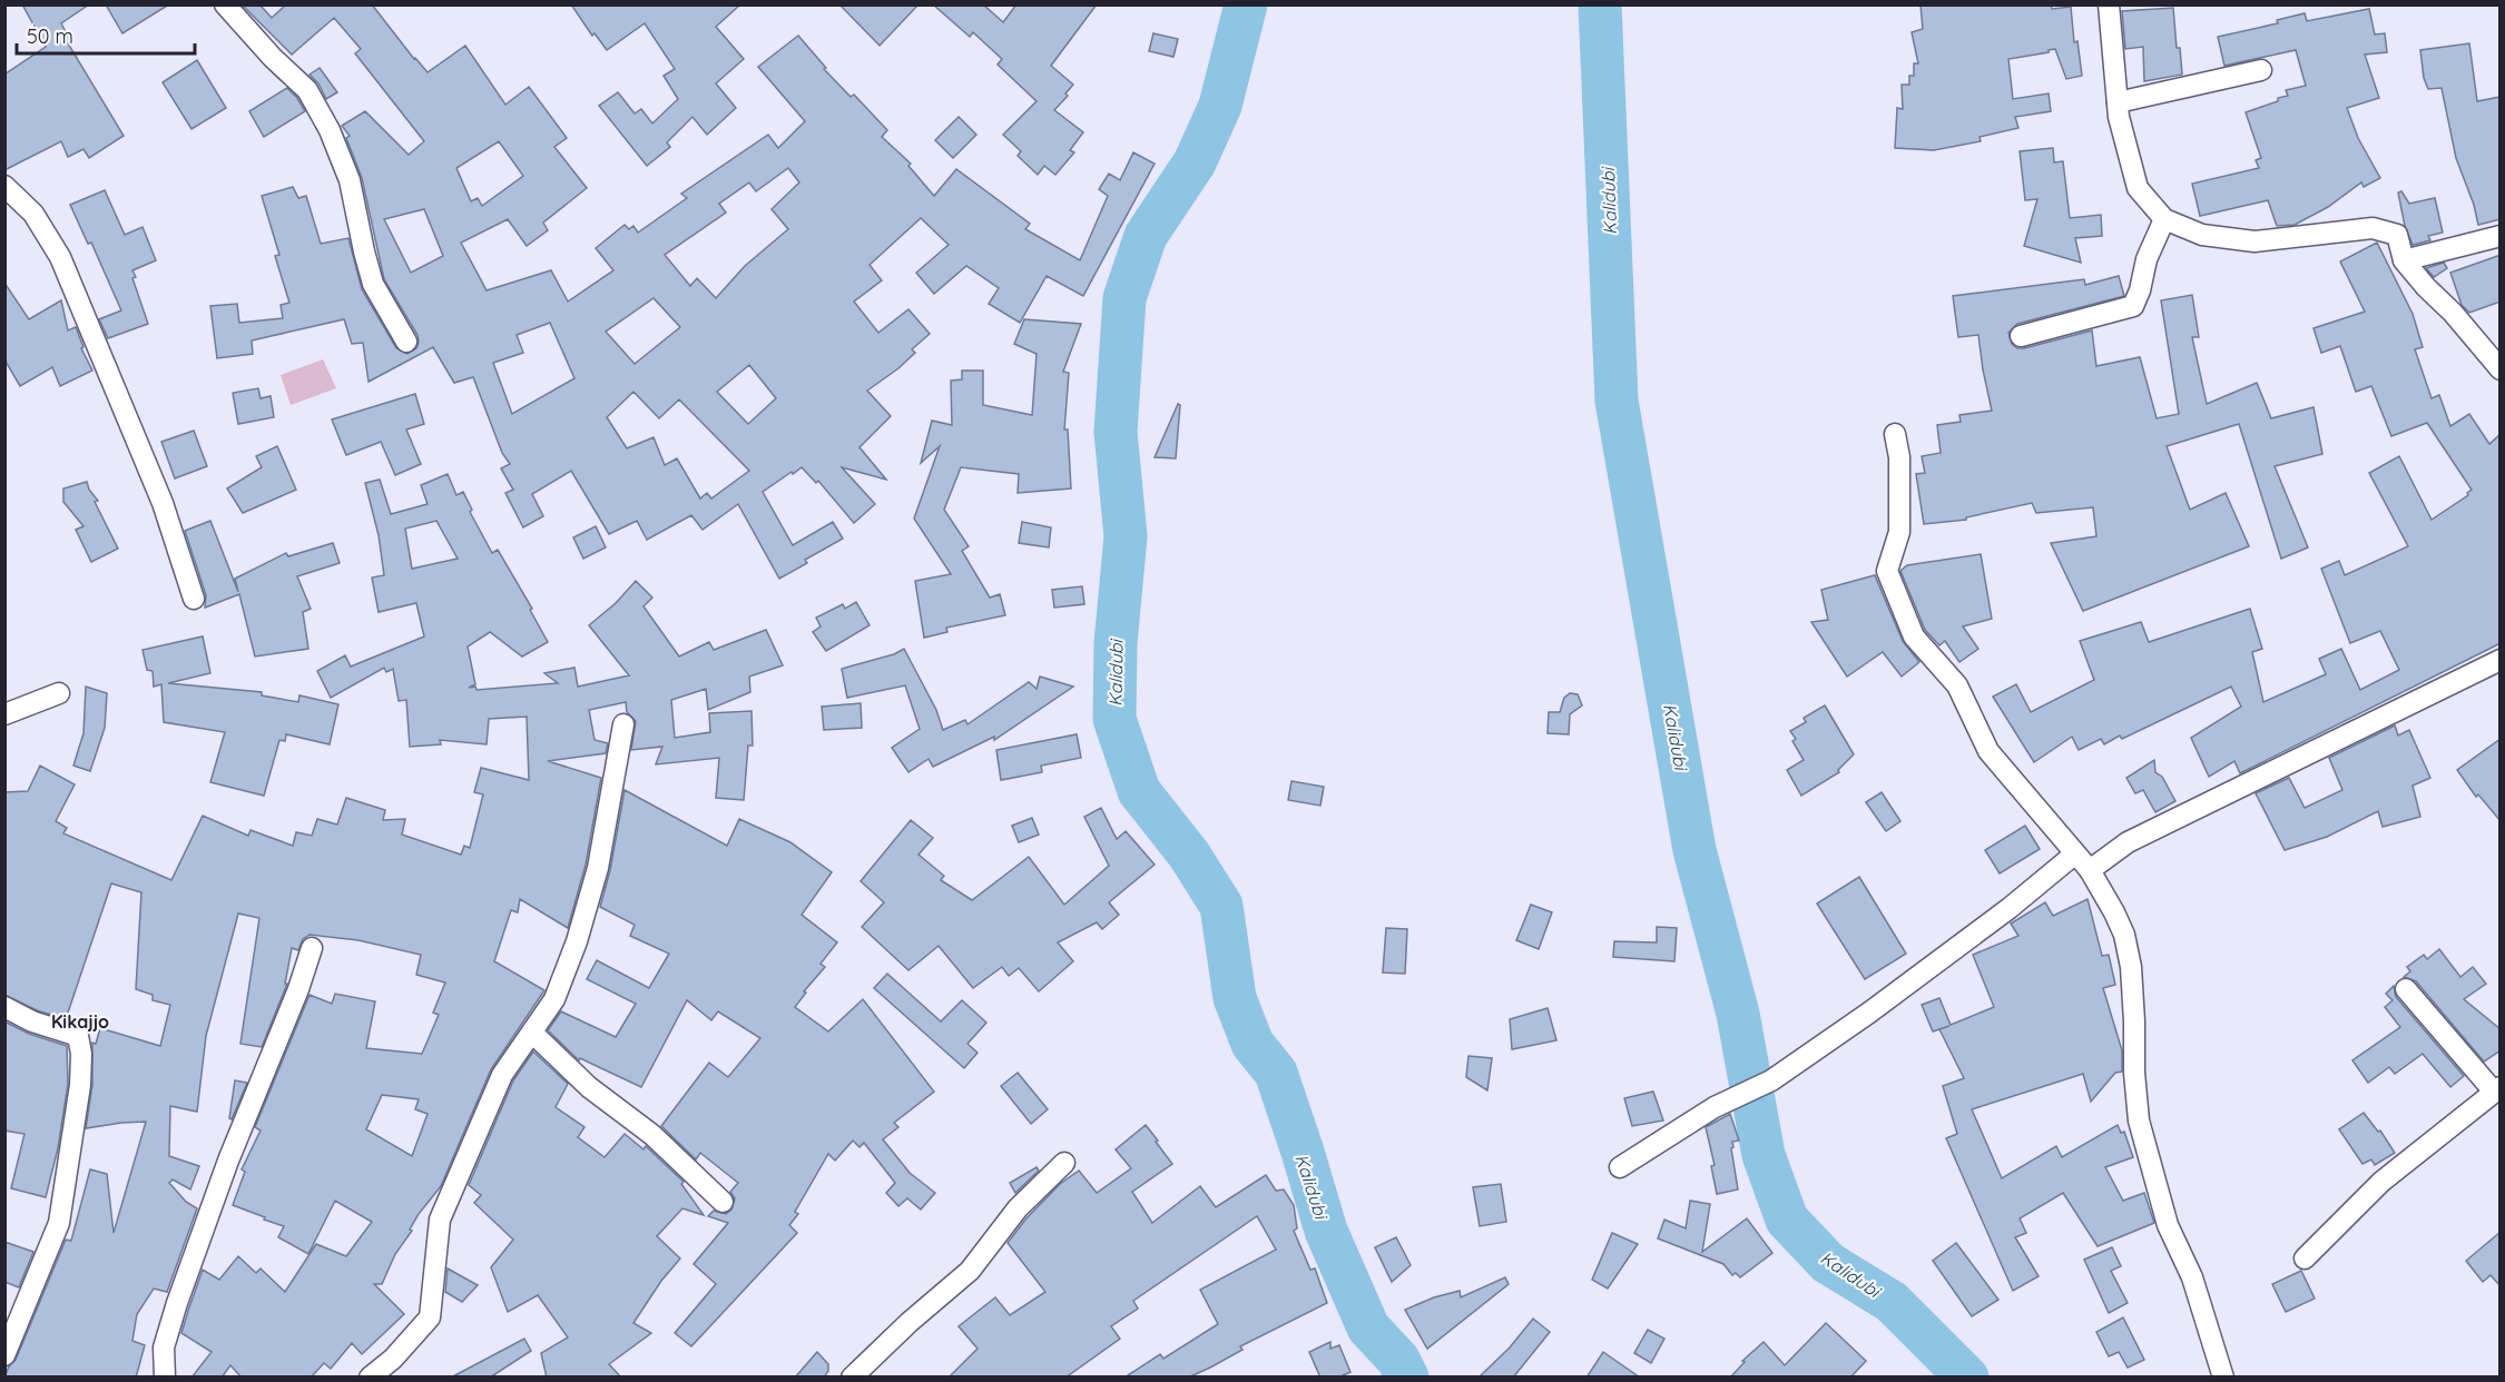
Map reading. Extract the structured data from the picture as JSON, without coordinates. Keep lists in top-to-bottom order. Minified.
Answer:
{"districts":["Kikajjo"],"water":["Kalidubi"],"scale_bar":"50 m"}
